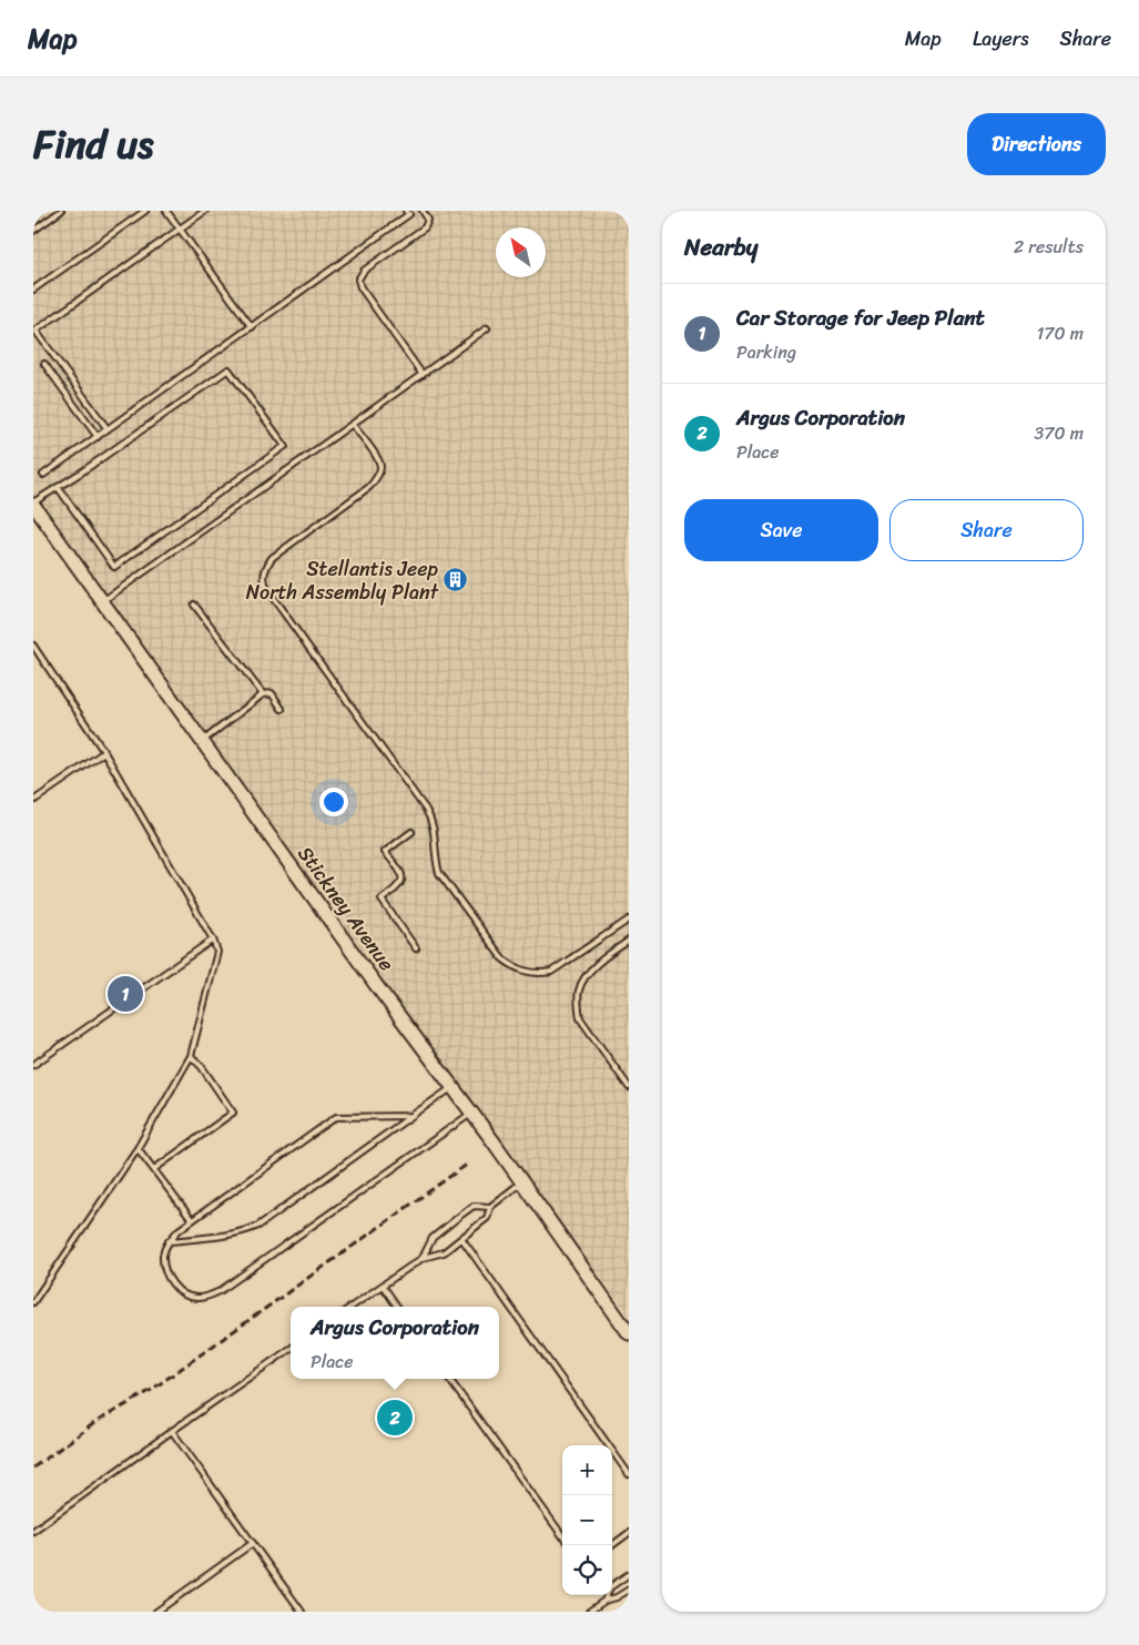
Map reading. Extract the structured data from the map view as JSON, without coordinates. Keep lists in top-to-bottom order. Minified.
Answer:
{"streets":{"street":["Stickney Avenue"]},"places":{"building":["Stellantis Jeep North Assembly Plant"]},"north":"top left","page":{"header":"Map","nav":["Map","Layers","Share"],"title":"Find us","buttons":["Directions",["Save","Share"]],"heading":["Nearby","2 results"],"list":[{"mark":"1","name":"Car Storage for Jeep Plant","note":"Parking","value":"170 m"},{"mark":"2","name":"Argus Corporation","note":"Place","value":"370 m"}],"pins":["1","2"],"popup":["Argus Corporation","Place"],"map_buttons":["+","−"]}}
